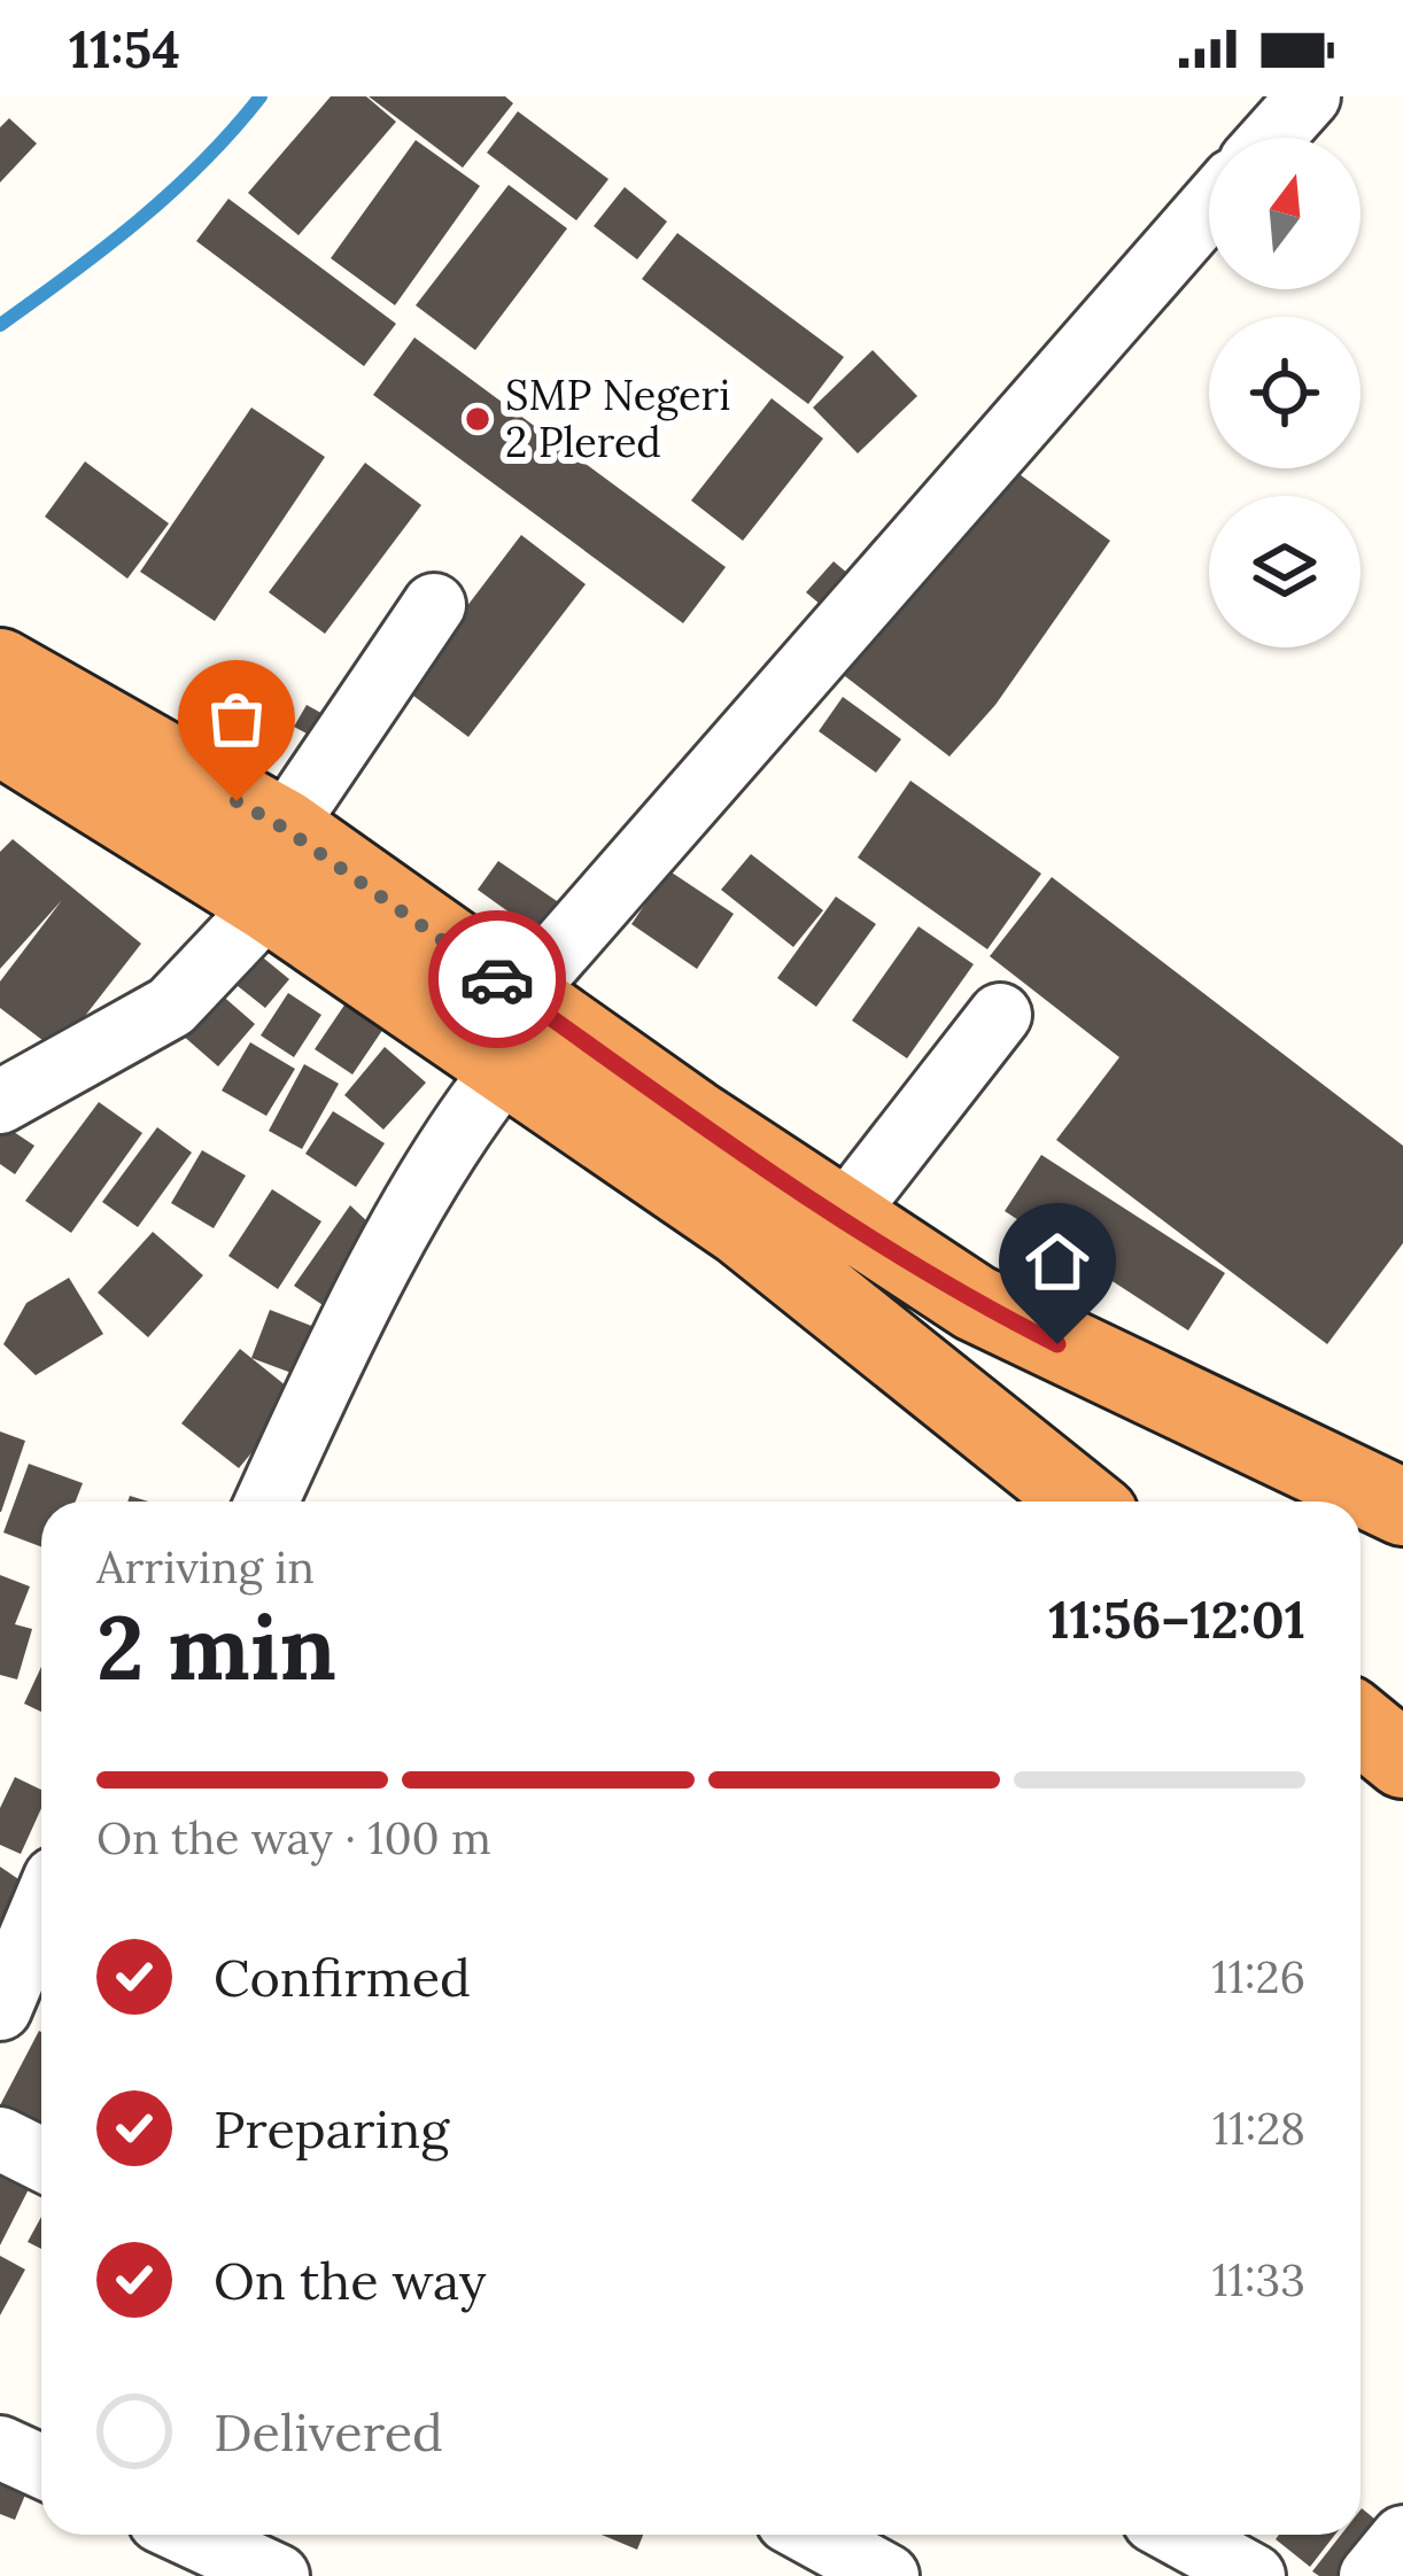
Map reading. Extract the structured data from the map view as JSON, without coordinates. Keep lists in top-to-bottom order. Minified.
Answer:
{"places":["SMP Negeri 2 Plered"],"north":"top","page":{"status":"11:54","heading":["2 min","Arriving in","11:56–12:01"],"bar":"On the way · 100 m","list":[["Confirmed","11:26"],["Preparing","11:28"],["On the way","11:33"],"Delivered"]}}
